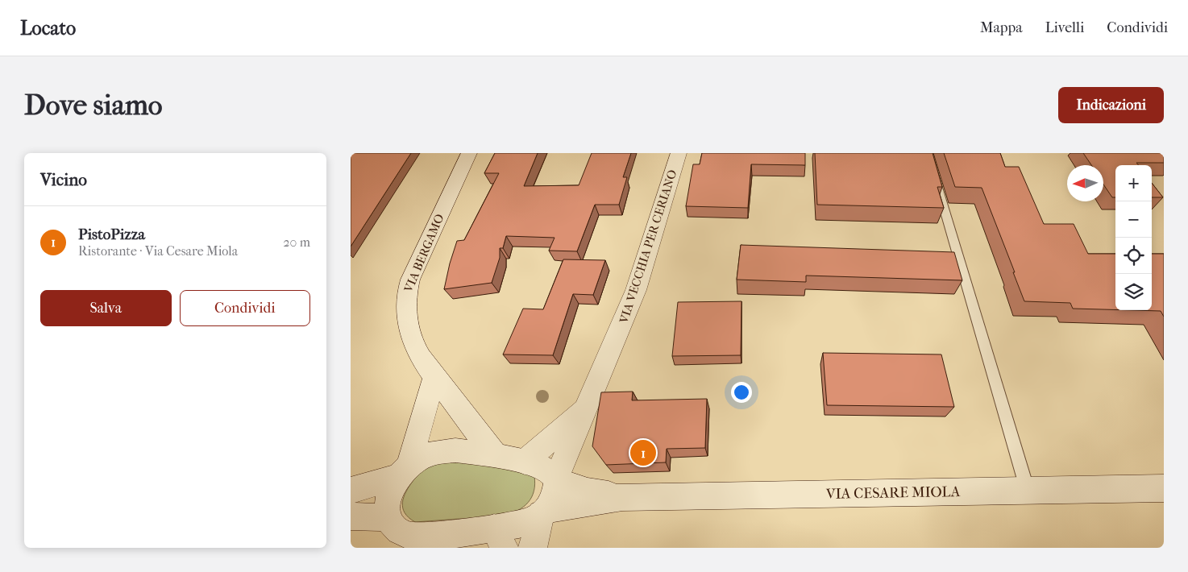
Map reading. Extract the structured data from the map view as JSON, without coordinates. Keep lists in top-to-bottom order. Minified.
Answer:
{"streets":{"street":["VIA VECCHIA PER CERIANO","VIA BERGAMO","VIA CESARE MIOLA"]},"crossings":[["VIA VECCHIA PER CERIANO","VIA CESARE MIOLA"],["VIA BERGAMO","VIA CESARE MIOLA"]],"north":"left","page":{"header":"Locato","nav":["Mappa","Livelli","Condividi"],"buttons":["Indicazioni",["Salva","Condividi"]],"title":"Dove siamo","heading":"Vicino","map_buttons":["+","−"],"list":[{"mark":"1","name":"PistoPizza","note":"Ristorante · Via Cesare Miola","value":"20 m"}],"pins":"1"}}
